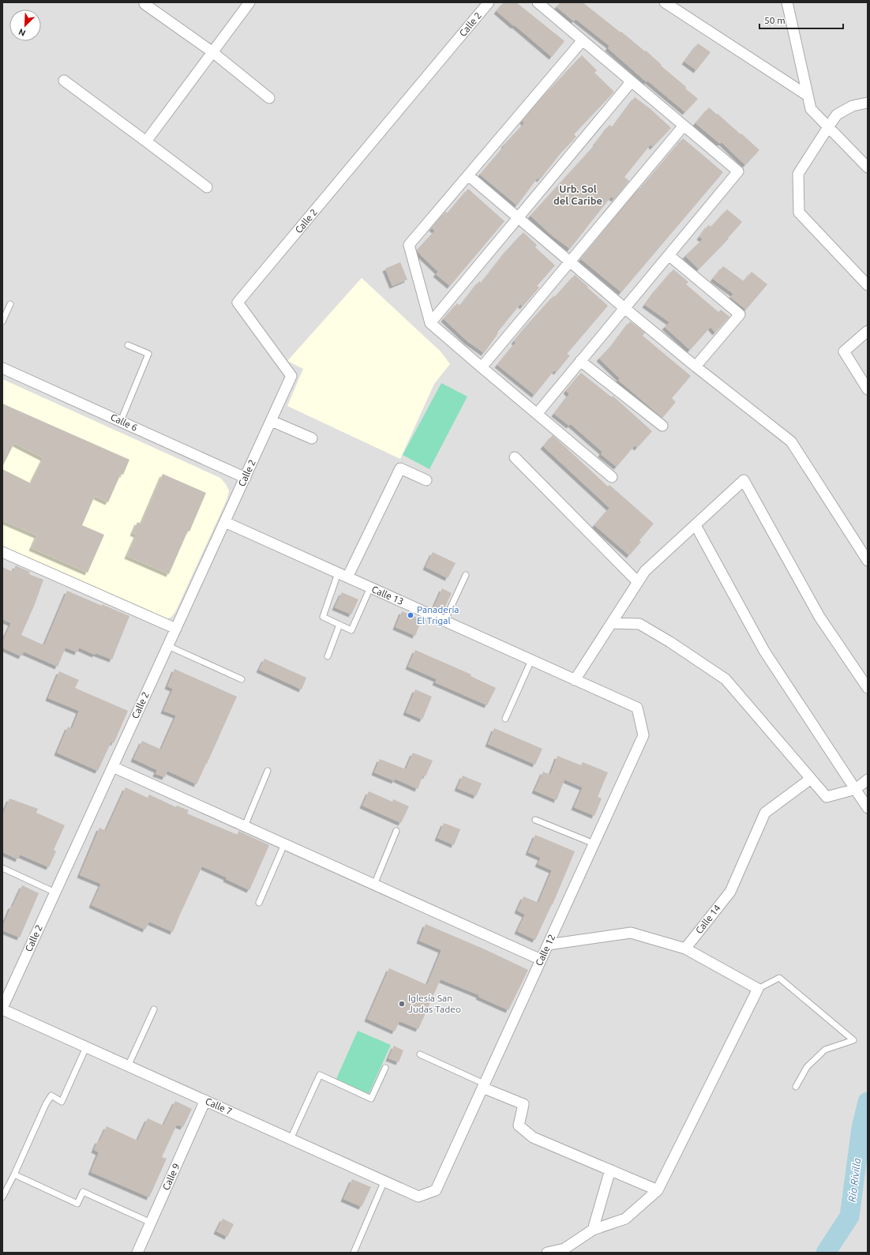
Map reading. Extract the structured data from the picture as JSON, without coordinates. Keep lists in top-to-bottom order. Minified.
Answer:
{"streets":{"street":["Calle 2","Calle 6","Calle 13","Calle 14","Calle 12","Calle 7","Calle 9"]},"crossings":[["Calle 2","Calle 6"],["Calle 2","Calle 13"],["Calle 2","Calle 7"],["Calle 13","Calle 12"],["Calle 12","Calle 7"],["Calle 7","Calle 9"]],"districts":["Urb. Sol del Caribe"],"water":["Río Rivilla"],"places":["Panadería El Trigal","Iglesía San Judas Tadeo"],"scale_bar":"50 m","north":"bottom left"}
